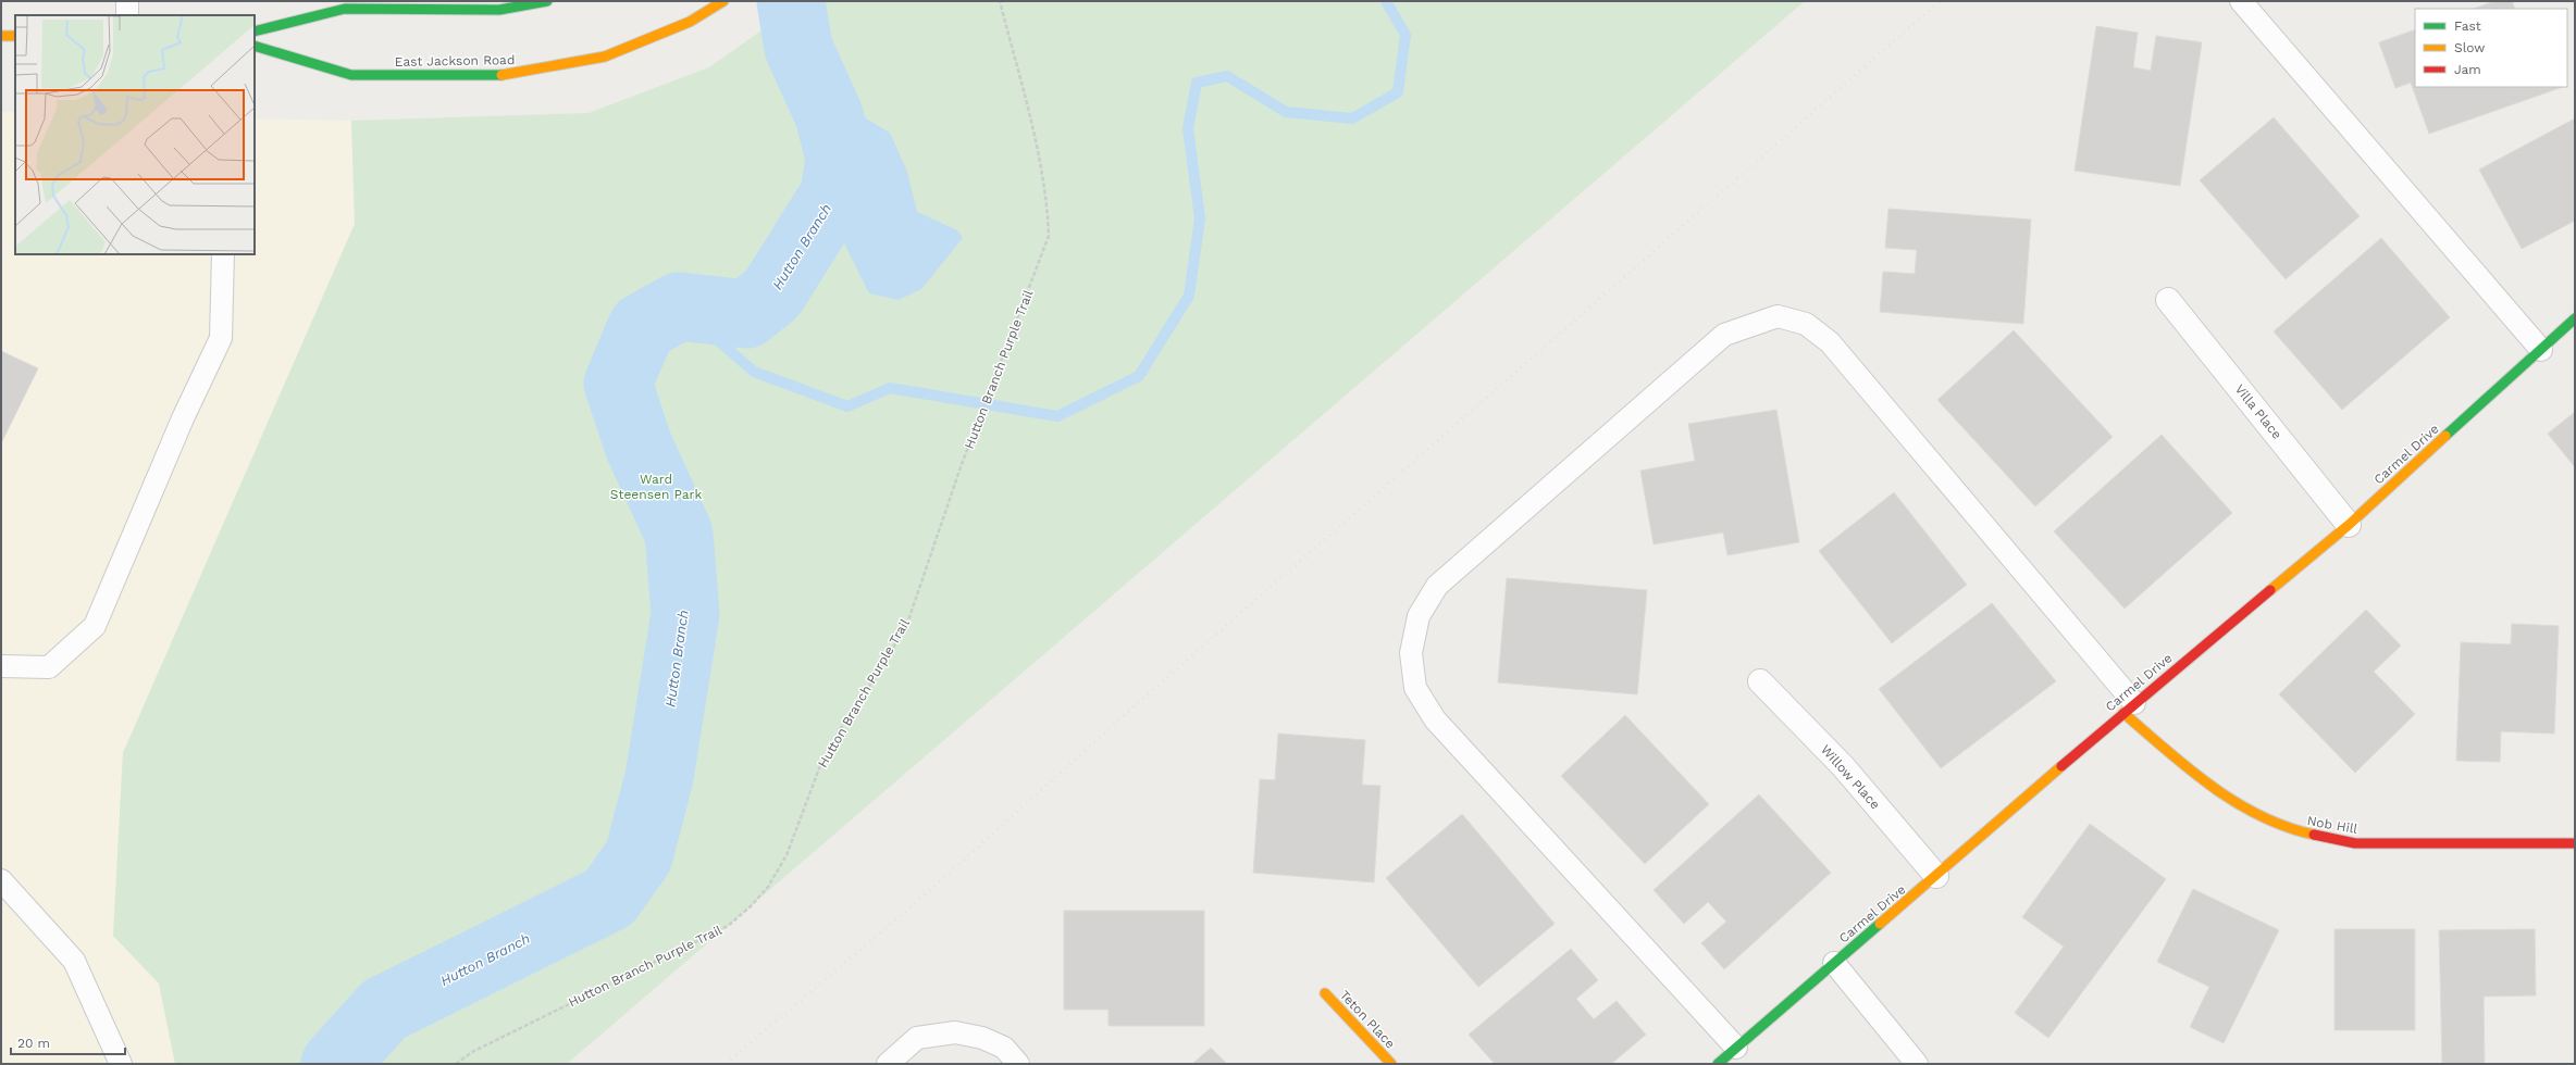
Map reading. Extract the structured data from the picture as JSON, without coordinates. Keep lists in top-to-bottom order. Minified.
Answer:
{"streets":{"street":["East Jackson Road","Villa Place","Carmel Drive","Willow Place","Nob Hill","Teton Place"],"path":["Hutton Branch Purple Trail"]},"crossings":[["Villa Place","Carmel Drive"],["Carmel Drive","Willow Place"],["Carmel Drive","Nob Hill"]],"water":["Hutton Branch"],"parks":["Ward Steensen Park"],"legend":["Fast","Slow","Jam"],"scale_bar":"20 m"}
